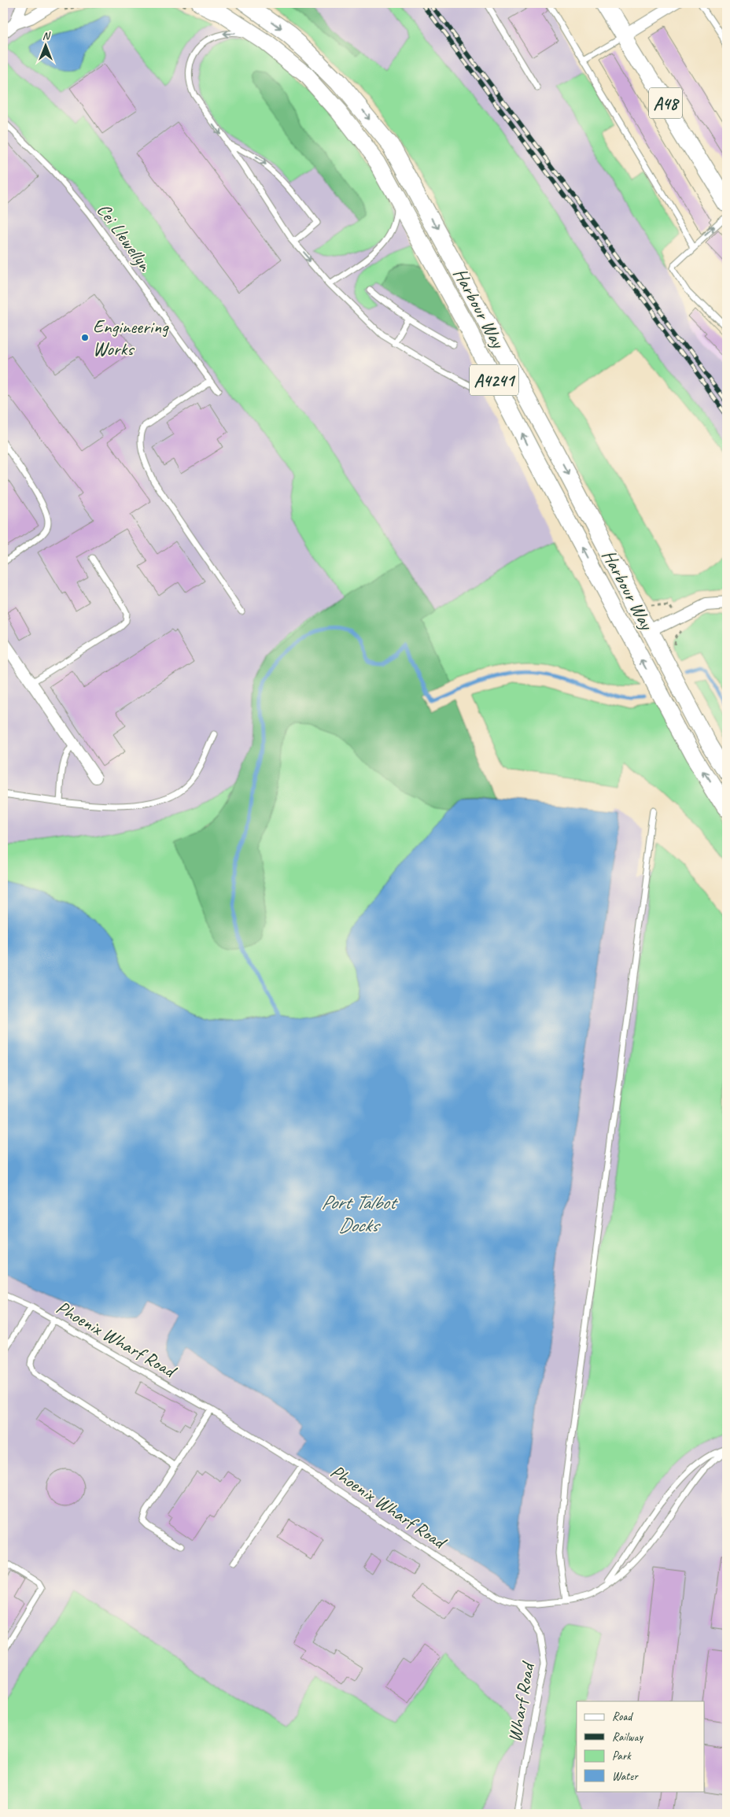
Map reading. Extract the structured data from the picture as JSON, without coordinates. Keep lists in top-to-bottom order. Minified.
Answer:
{"streets":{"main road":["A48","Harbour Way","A4241"],"lane":["Cei Llewellyn","Phoenix Wharf Road","Wharf Road"]},"crossings":[["Phoenix Wharf Road","Wharf Road"]],"water":["Port Talbot Docks"],"places":["Engineering Works"],"legend":["Road","Railway","Park","Water"],"north":"top"}
